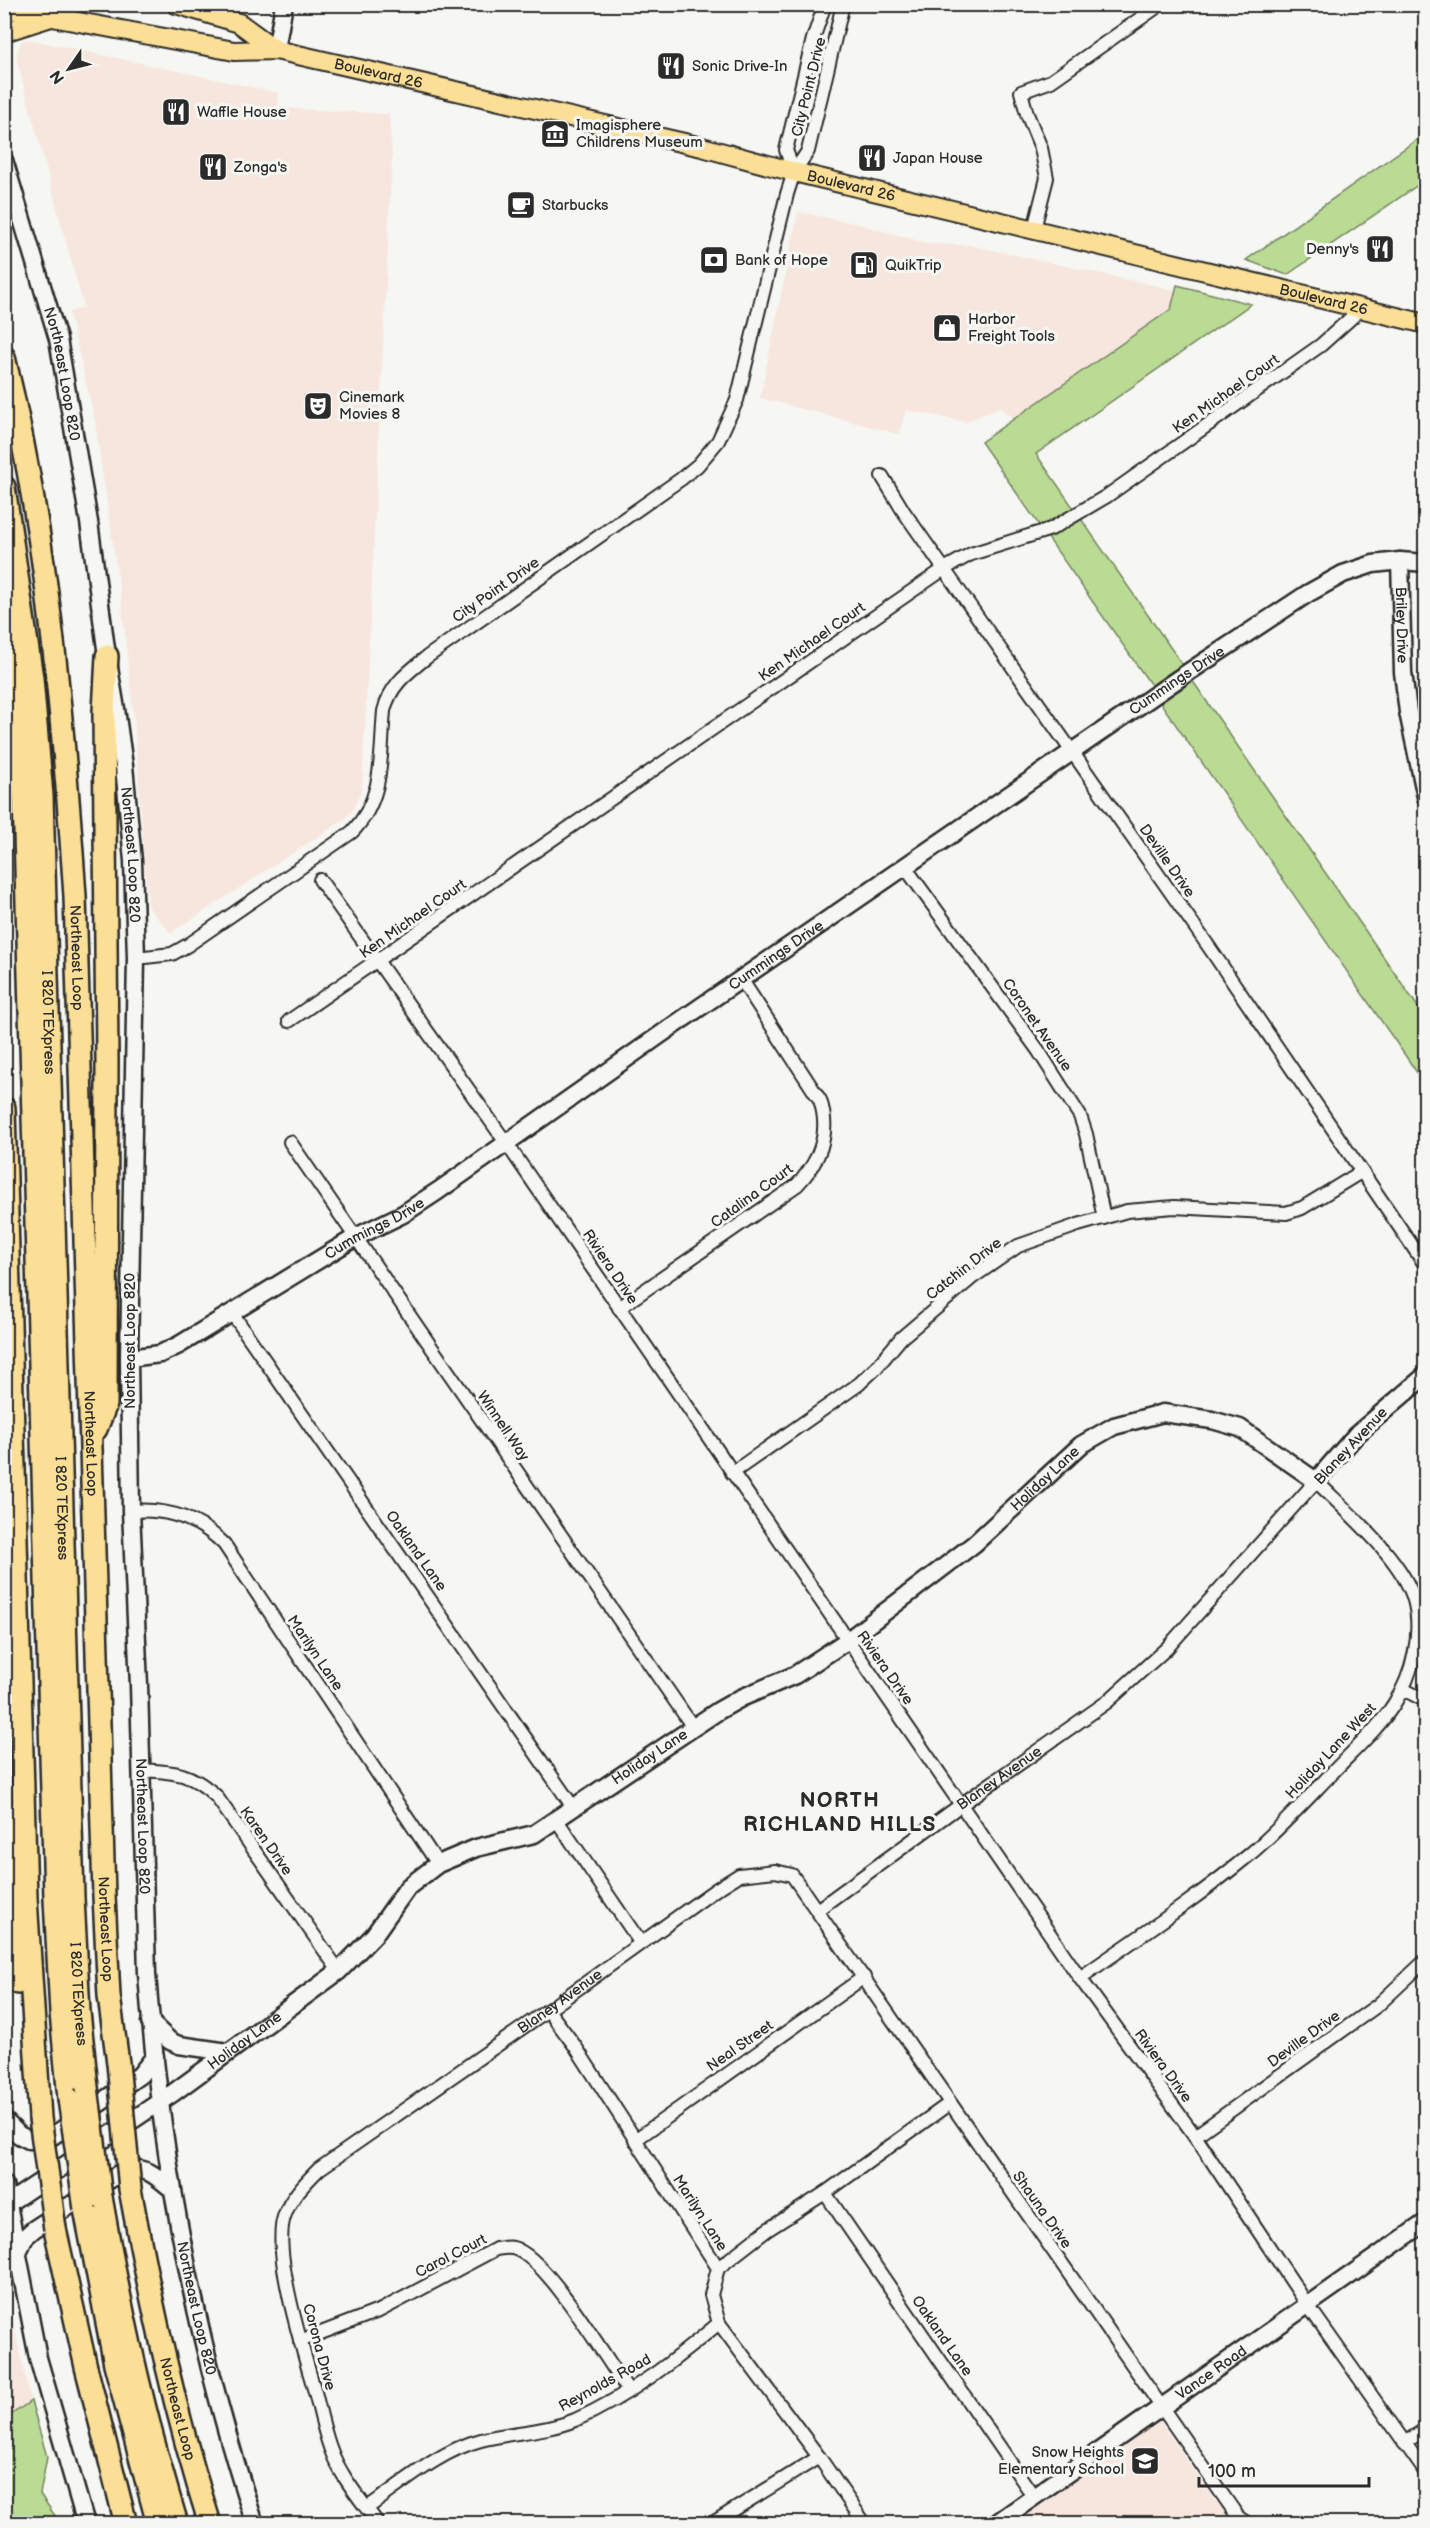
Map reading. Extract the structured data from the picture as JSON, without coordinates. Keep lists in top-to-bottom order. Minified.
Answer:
{"streets":{"highway":["Northeast Loop","I 820 TEXpress"],"main road":["Boulevard 26"],"street":["City Point Drive","Northeast Loop 820","Ken Michael Court","Briley Drive","Cummings Drive","Deville Drive","Coronet Avenue","Catalina Court","Riviera Drive","Catchin Drive","Winnell Way","Blaney Avenue","Holiday Lane","Oakland Lane","Marilyn Lane","Holiday Lane West","Karen Drive","Neal Street","Shauna Drive","Carol Court","Corona Drive","Vance Road","Reynolds Road"]},"crossings":[["Boulevard 26","City Point Drive"],["Boulevard 26","Ken Michael Court"],["City Point Drive","Northeast Loop 820"],["Northeast Loop 820","Cummings Drive"],["Northeast Loop 820","Holiday Lane"],["Northeast Loop 820","Marilyn Lane"],["Northeast Loop 820","Karen Drive"],["Ken Michael Court","Deville Drive"],["Ken Michael Court","Riviera Drive"],["Briley Drive","Cummings Drive"],["Cummings Drive","Deville Drive"],["Cummings Drive","Coronet Avenue"],["Cummings Drive","Catalina Court"],["Cummings Drive","Riviera Drive"],["Cummings Drive","Winnell Way"],["Cummings Drive","Oakland Lane"],["Deville Drive","Riviera Drive"],["Deville Drive","Catchin Drive"],["Coronet Avenue","Catchin Drive"],["Catalina Court","Riviera Drive"],["Riviera Drive","Catchin Drive"],["Riviera Drive","Blaney Avenue"],["Riviera Drive","Holiday Lane"],["Riviera Drive","Holiday Lane West"],["Riviera Drive","Vance Road"],["Winnell Way","Holiday Lane"],["Blaney Avenue","Holiday Lane"],["Blaney Avenue","Marilyn Lane"],["Blaney Avenue","Holiday Lane West"],["Blaney Avenue","Shauna Drive"],["Blaney Avenue","Corona Drive"],["Holiday Lane","Oakland Lane"],["Holiday Lane","Marilyn Lane"],["Holiday Lane","Holiday Lane West"],["Holiday Lane","Karen Drive"],["Oakland Lane","Vance Road"],["Marilyn Lane","Neal Street"],["Marilyn Lane","Reynolds Road"],["Neal Street","Shauna Drive"],["Shauna Drive","Vance Road"],["Carol Court","Corona Drive"],["Carol Court","Reynolds Road"],["Corona Drive","Reynolds Road"]],"districts":["NORTH RICHLAND HILLS"],"places":{"restaurant":["Sonic Drive-In","Waffle House","Japan House","Zonga's","Denny's"],"museum":["Imagisphere Childrens Museum"],"cafe":["Starbucks"],"bank":["Bank of Hope"],"fuel station":["QuikTrip"],"shop":["Harbor Freight Tools"],"theatre":["Cinemark Movies 8"],"school or university":["Snow Heights Elementary School"]},"scale_bar":"100 m","north":"bottom left"}
